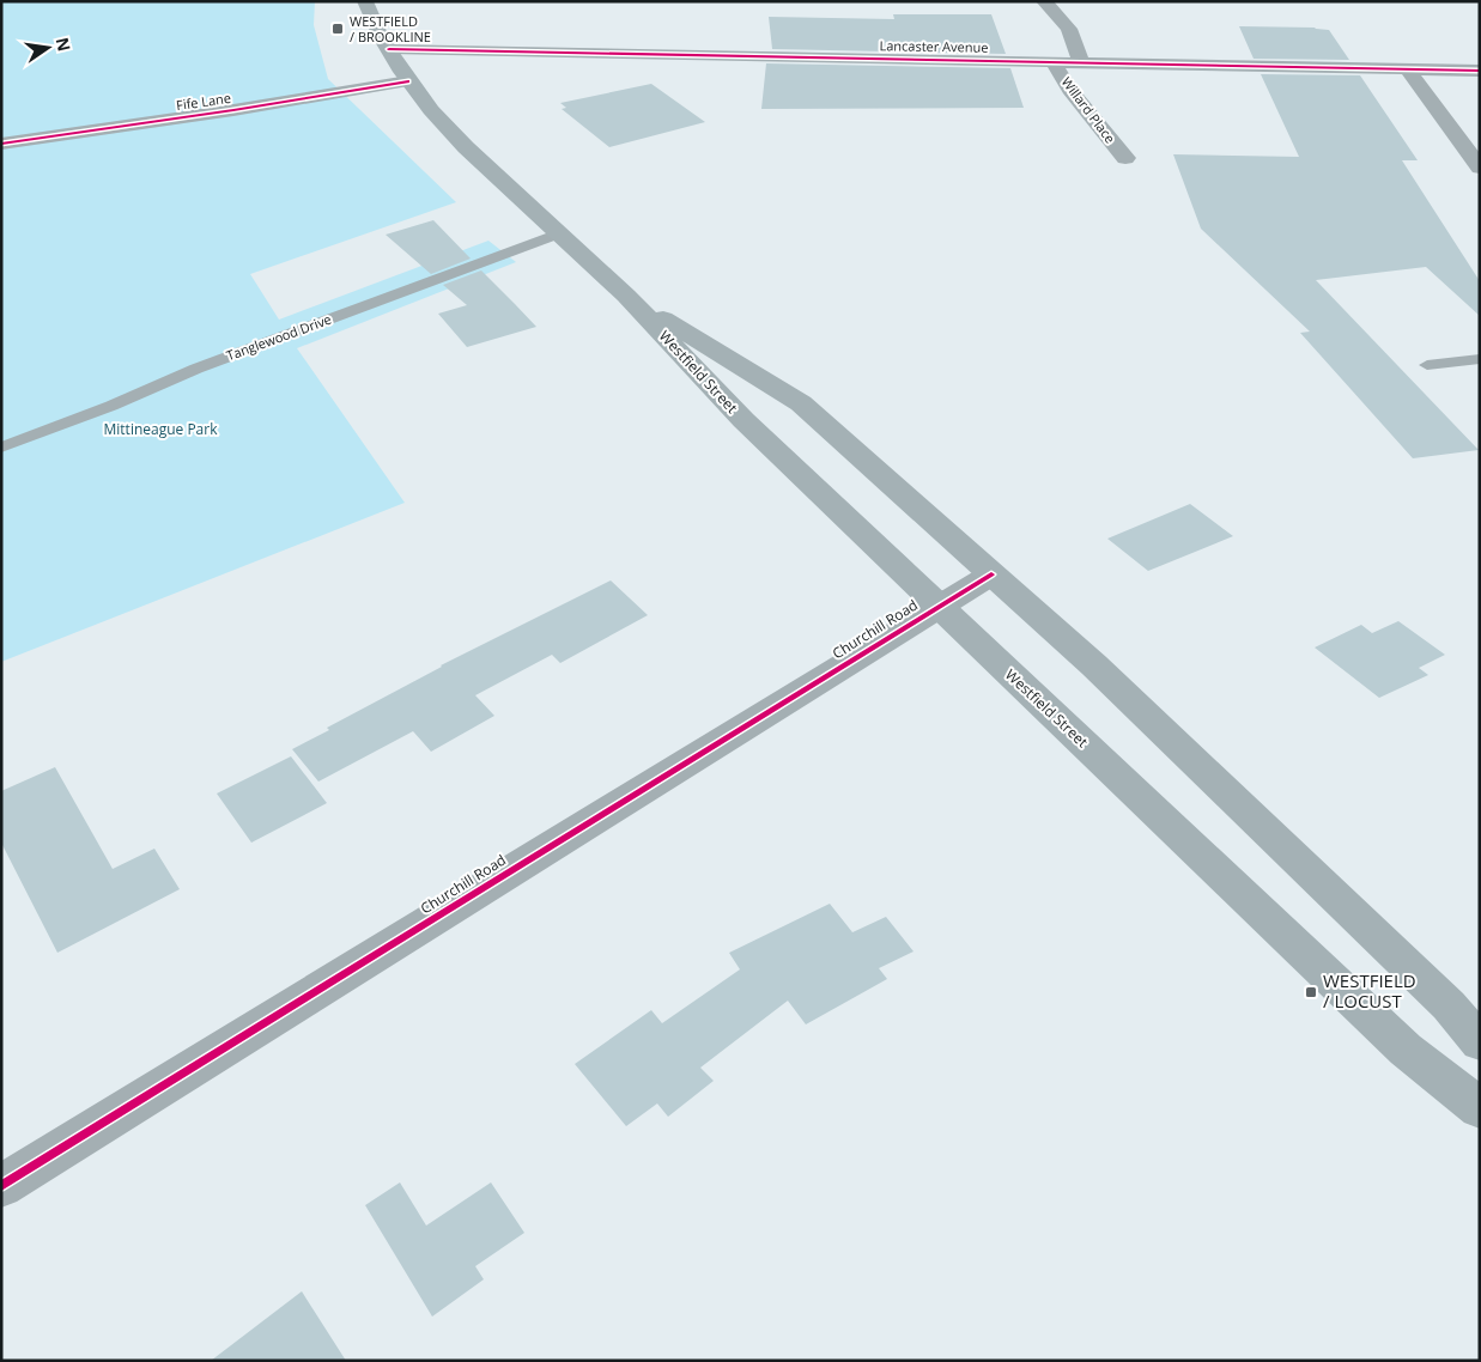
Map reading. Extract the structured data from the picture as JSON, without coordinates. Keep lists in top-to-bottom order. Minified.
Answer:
{"streets":{"main road":["Westfield Street"],"street":["Lancaster Avenue","Fife Lane","Willard Place","Churchill Road"],"lane":["Tanglewood Drive"]},"crossings":[["Lancaster Avenue","Willard Place"],["Lancaster Avenue","Westfield Street"],["Fife Lane","Westfield Street"],["Tanglewood Drive","Westfield Street"],["Westfield Street","Churchill Road"]],"parks":["Mittineague Park"],"places":{"transit":["WESTFIELD / BROOKLINE","WESTFIELD / LOCUST"]},"north":"right"}
